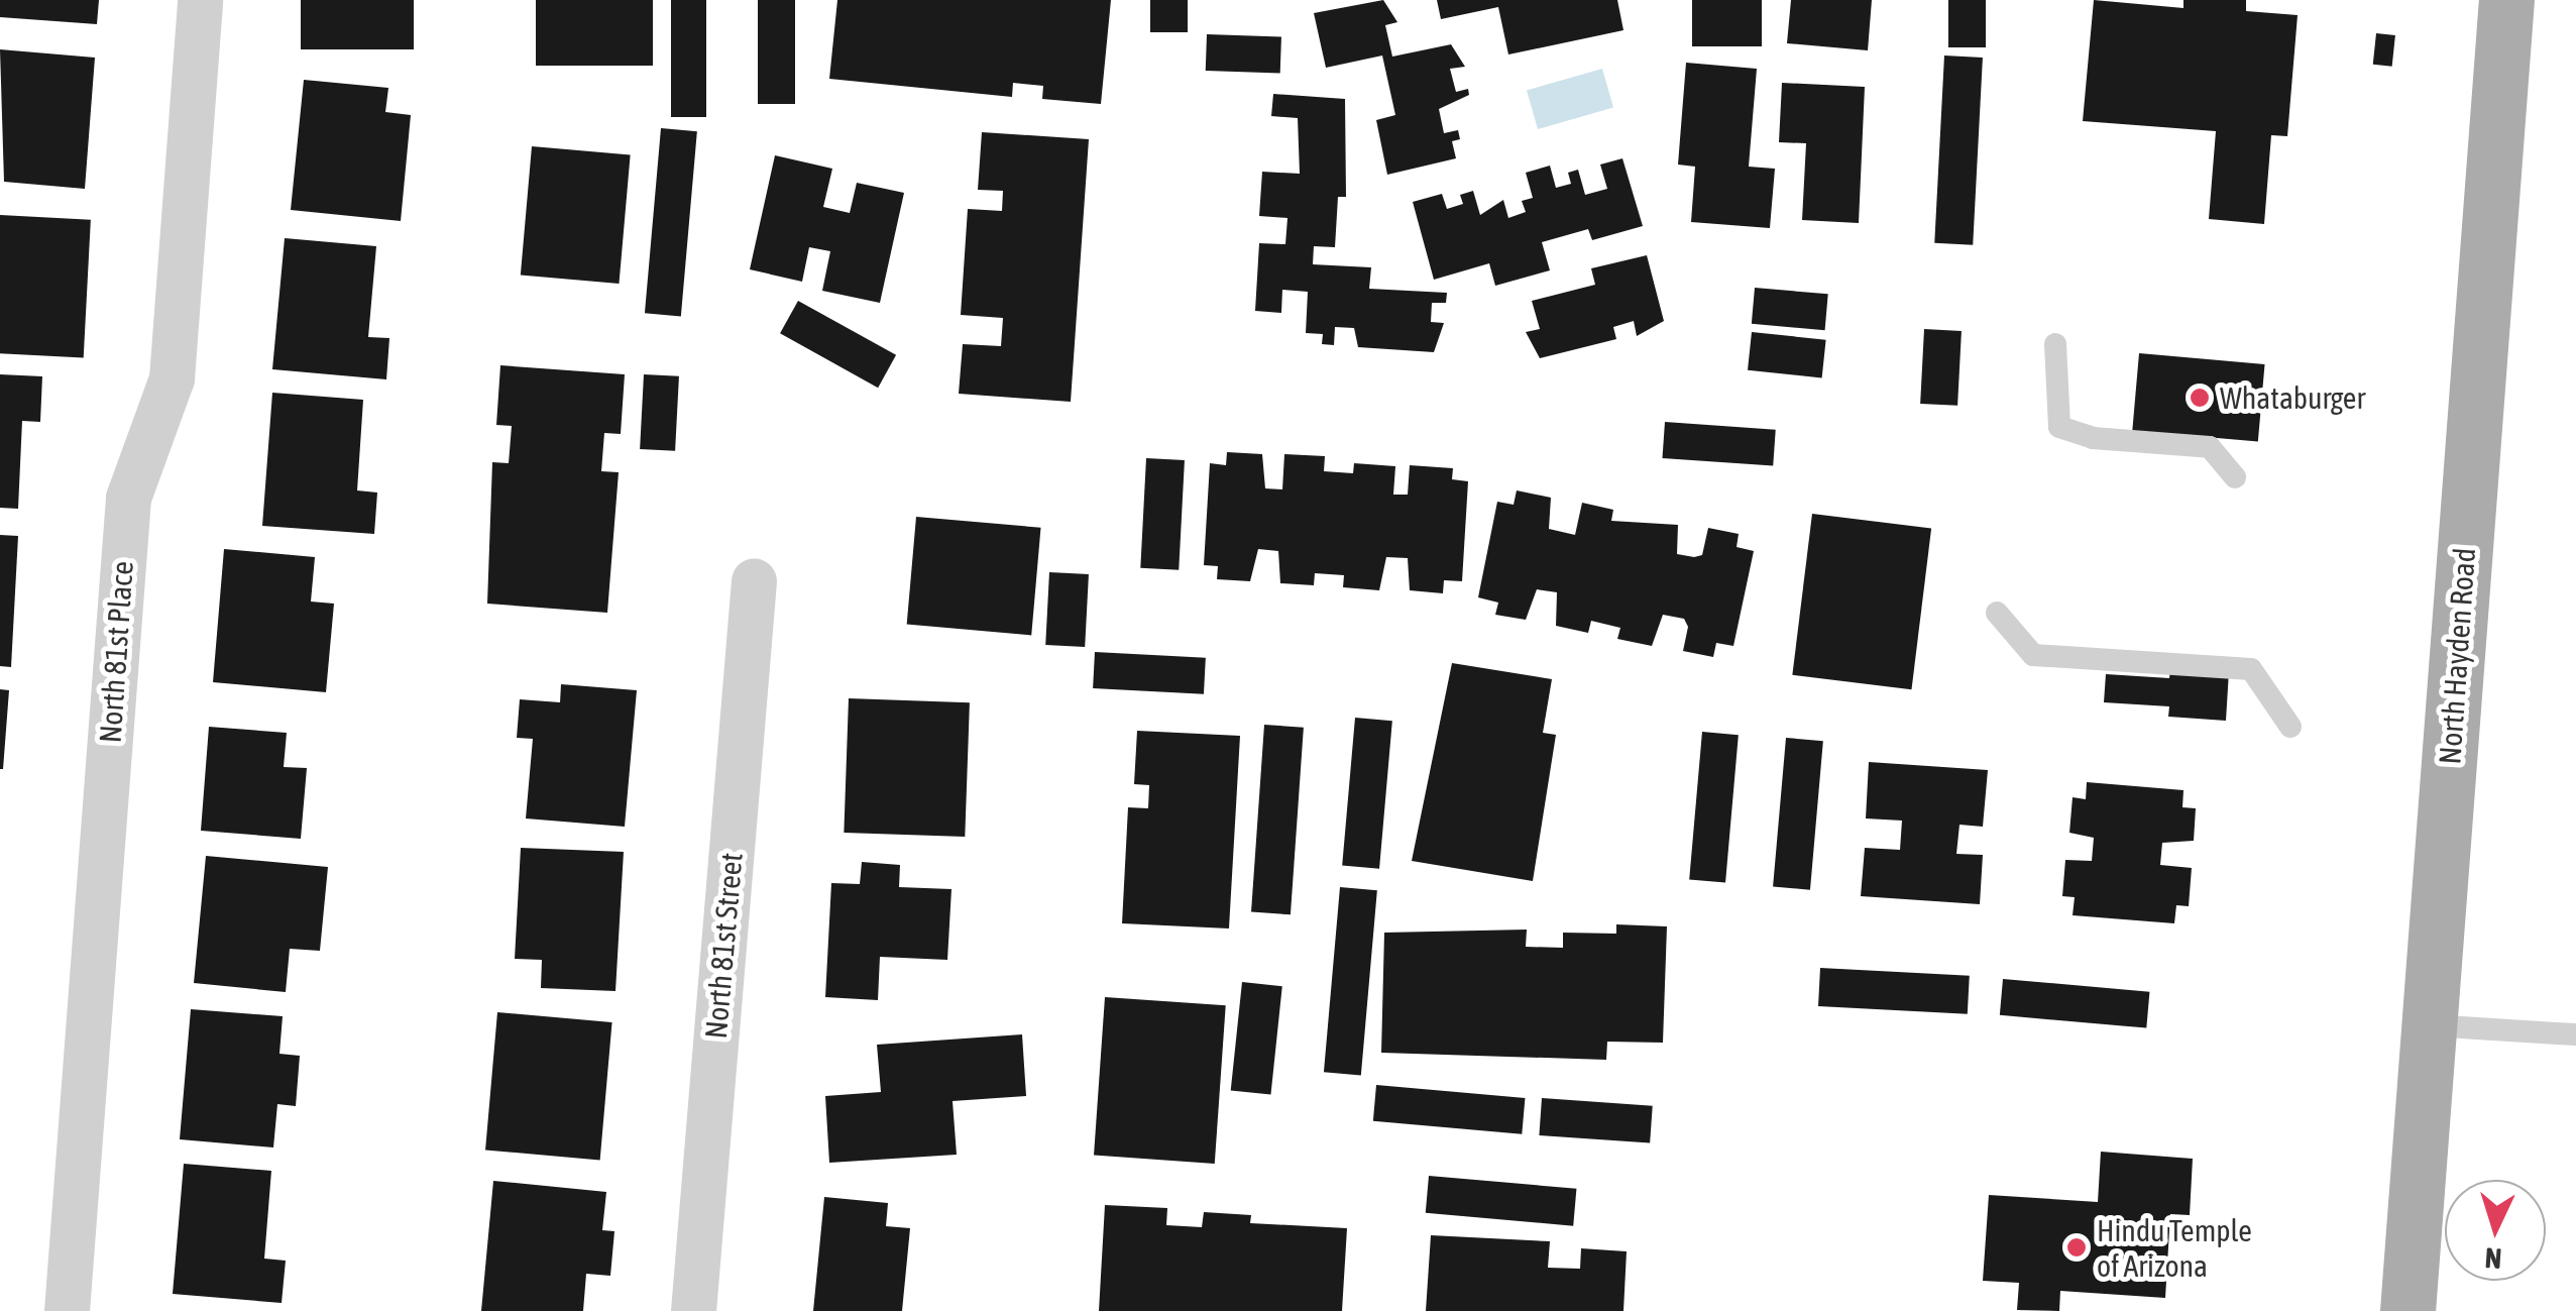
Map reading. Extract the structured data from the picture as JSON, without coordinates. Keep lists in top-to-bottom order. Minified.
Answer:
{"streets":{"main road":["North Hayden Road"],"street":["North 81st Place","North 81st Street"]},"places":["Whataburger","Hindu Temple of Arizona"],"north":"bottom"}
